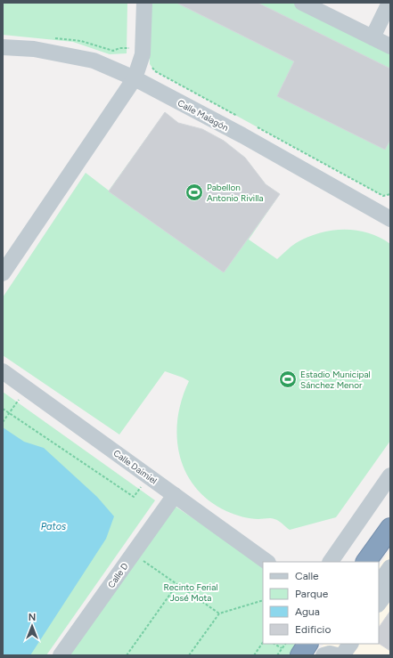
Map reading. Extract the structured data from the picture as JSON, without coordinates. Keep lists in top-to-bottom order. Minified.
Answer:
{"streets":{"street":["Calle Malagón","Calle Daimiel","Calle D"]},"crossings":[["Calle Daimiel","Calle D"]],"water":["Patos"],"parks":["Recinto Ferial José Mota"],"places":{"sports":["Pabellon Antonio Rivilla","Estadio Municipal Sánchez Menor"]},"legend":["Calle","Parque","Agua","Edificio"],"north":"top"}
